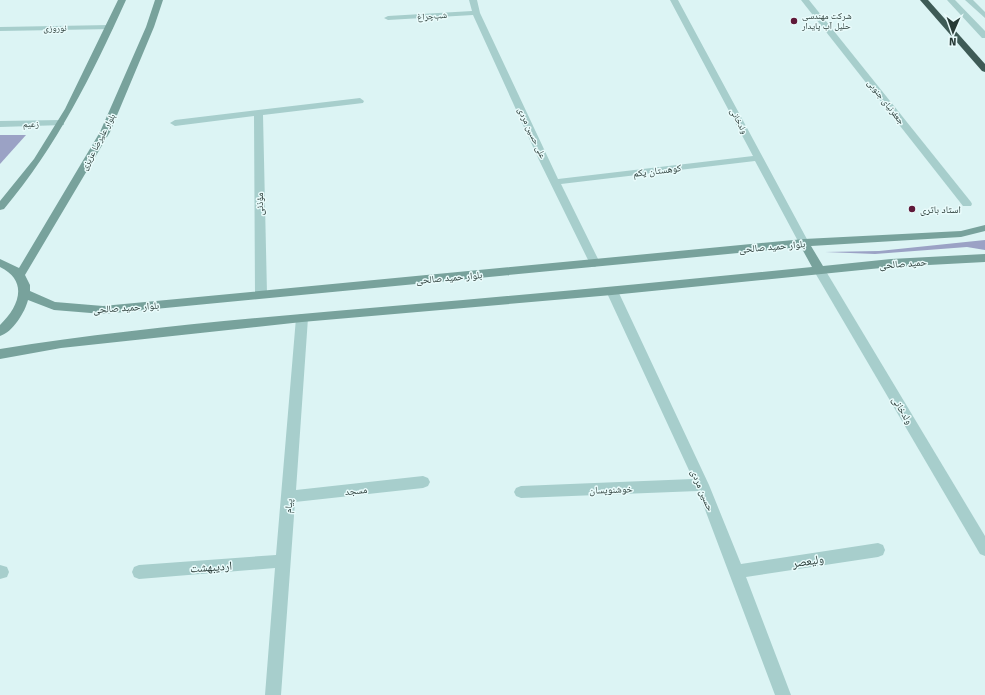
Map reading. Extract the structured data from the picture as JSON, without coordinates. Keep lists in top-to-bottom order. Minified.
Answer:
{"streets":{"main road":["بلوار علیرضا عزیزی","بلوار حمید صالحی","حمید صالحی"],"street":["شب‌چراغ","نوروزی","جعفرنیای جنوبی","ولدخانی","زعیم","علی حسین مردی","کوهستان یکم","مؤذنی","خوشنویسان","مسجد","حسین مردی","پیام","ولیعصر","اردیبهشت"]},"crossings":[["شب‌چراغ","علی حسین مردی"],["ولدخانی","کوهستان یکم"],["ولدخانی","بلوار حمید صالحی"],["ولدخانی","حمید صالحی"],["علی حسین مردی","کوهستان یکم"],["علی حسین مردی","بلوار حمید صالحی"],["مؤذنی","بلوار حمید صالحی"],["خوشنویسان","حسین مردی"],["مسجد","پیام"],["حسین مردی","ولیعصر"],["پیام","اردیبهشت"]],"places":["شرکت مهندسی حلیل آب پایدار","استاد باتری"],"north":"bottom"}
